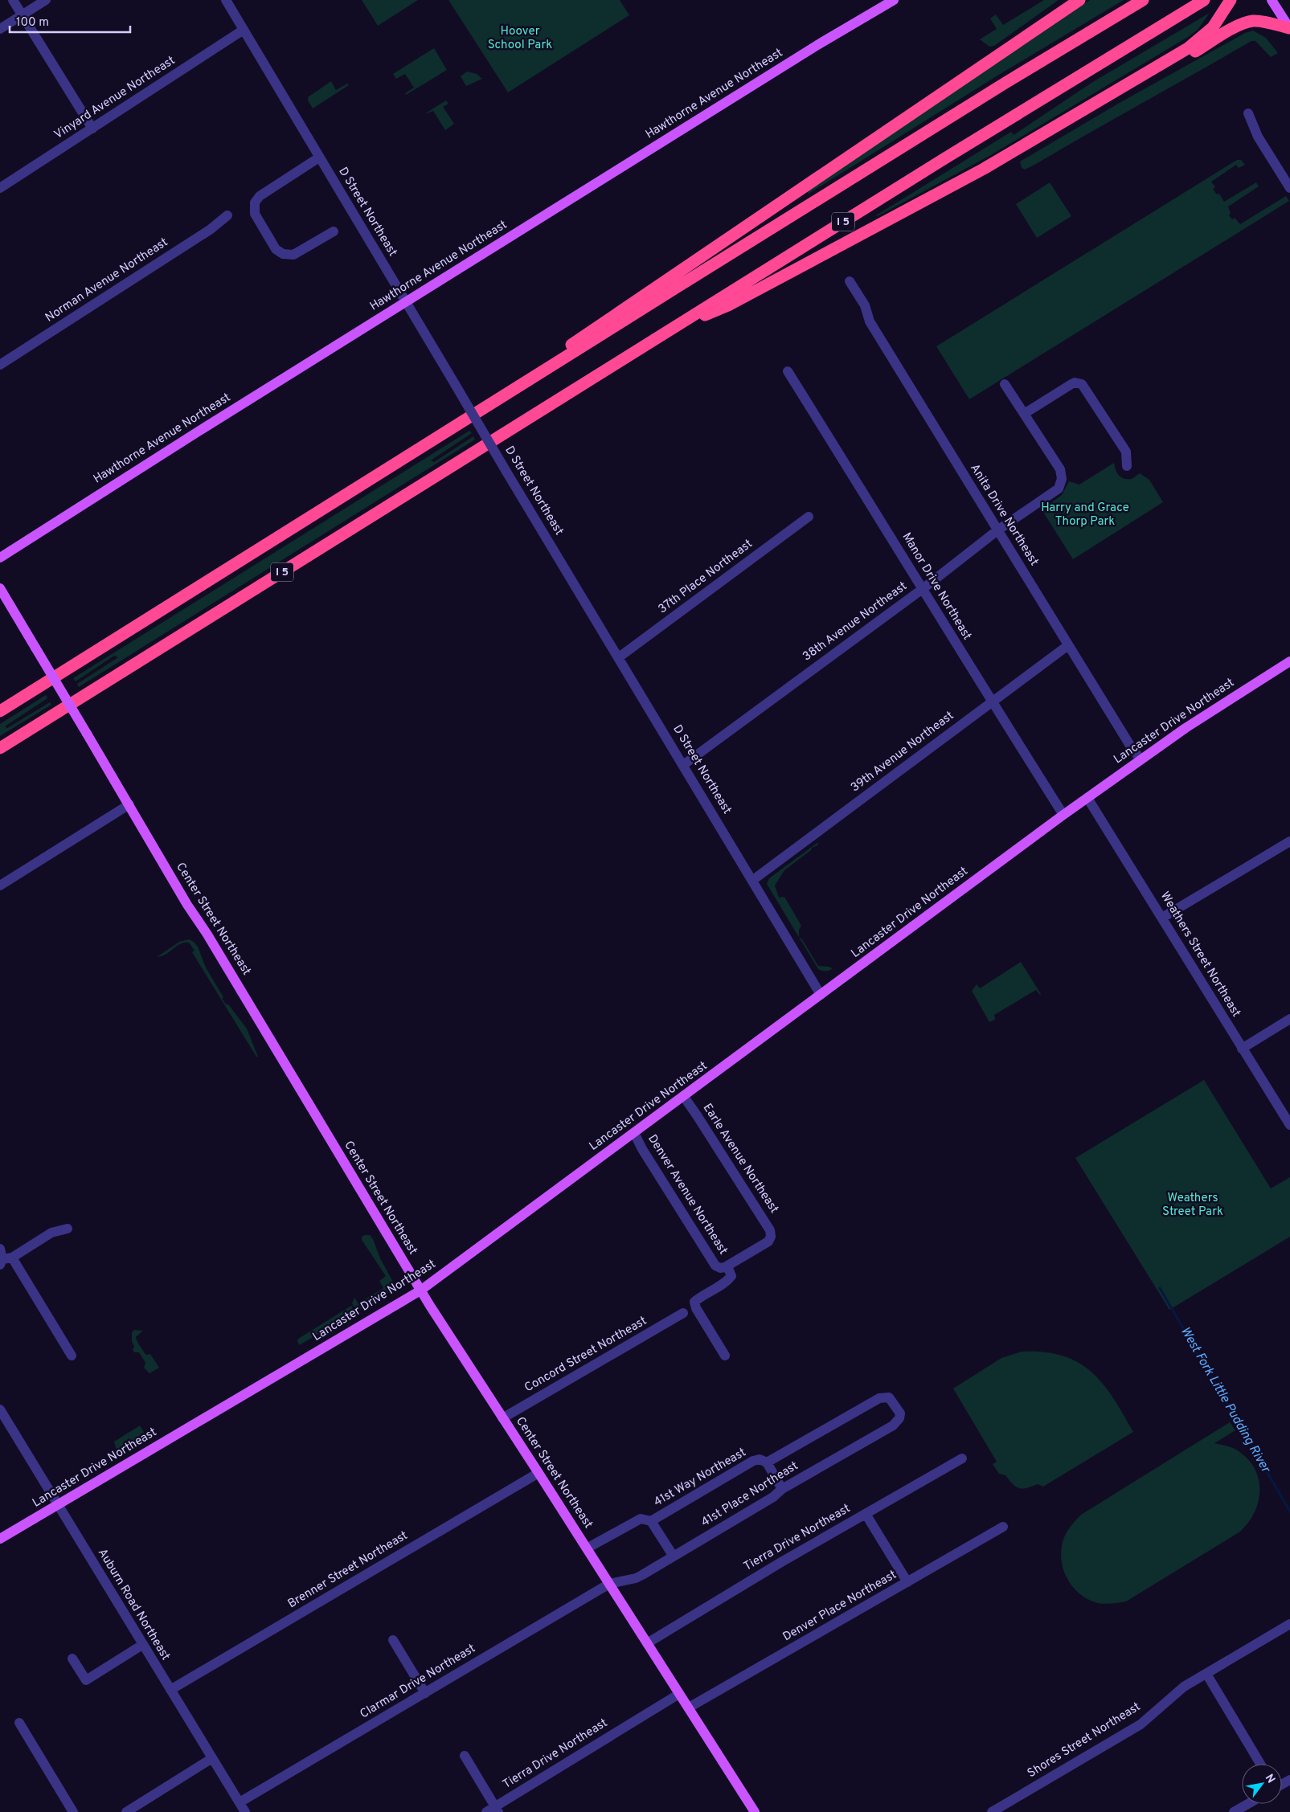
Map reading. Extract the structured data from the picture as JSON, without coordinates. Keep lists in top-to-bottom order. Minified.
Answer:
{"streets":{"highway":["I 5"],"main road":["Hawthorne Avenue Northeast","Lancaster Drive Northeast","Center Street Northeast"],"street":["Vinyard Avenue Northeast","D Street Northeast","Norman Avenue Northeast","Anita Drive Northeast","37th Place Northeast","Manor Drive Northeast","38th Avenue Northeast","39th Avenue Northeast","Weathers Street Northeast","Earle Avenue Northeast","Denver Avenue Northeast","Concord Street Northeast","41st Way Northeast","41st Place Northeast","Tierra Drive Northeast","Brenner Street Northeast","Auburn Road Northeast","Denver Place Northeast","Clarmar Drive Northeast","Shores Street Northeast"]},"crossings":[["Hawthorne Avenue Northeast","D Street Northeast"],["Vinyard Avenue Northeast","D Street Northeast"],["D Street Northeast","37th Place Northeast"],["D Street Northeast","38th Avenue Northeast"],["D Street Northeast","Lancaster Drive Northeast"],["D Street Northeast","39th Avenue Northeast"],["Anita Drive Northeast","38th Avenue Northeast"],["Anita Drive Northeast","Lancaster Drive Northeast"],["Anita Drive Northeast","39th Avenue Northeast"],["Manor Drive Northeast","38th Avenue Northeast"],["Manor Drive Northeast","Lancaster Drive Northeast"],["Manor Drive Northeast","39th Avenue Northeast"],["Lancaster Drive Northeast","Center Street Northeast"],["Lancaster Drive Northeast","Weathers Street Northeast"],["Lancaster Drive Northeast","Earle Avenue Northeast"],["Lancaster Drive Northeast","Denver Avenue Northeast"],["Lancaster Drive Northeast","Auburn Road Northeast"],["Center Street Northeast","Concord Street Northeast"],["Center Street Northeast","41st Way Northeast"],["Center Street Northeast","41st Place Northeast"],["Center Street Northeast","Tierra Drive Northeast"],["Center Street Northeast","Brenner Street Northeast"],["Center Street Northeast","Denver Place Northeast"],["Center Street Northeast","Clarmar Drive Northeast"],["Earle Avenue Northeast","Denver Avenue Northeast"],["41st Way Northeast","41st Place Northeast"],["41st Place Northeast","Clarmar Drive Northeast"],["Brenner Street Northeast","Auburn Road Northeast"],["Auburn Road Northeast","Clarmar Drive Northeast"]],"water":["West Fork Little Pudding River"],"parks":["Hoover School Park","Harry and Grace Thorp Park","Weathers Street Park"],"scale_bar":"100 m","north":"top right"}
